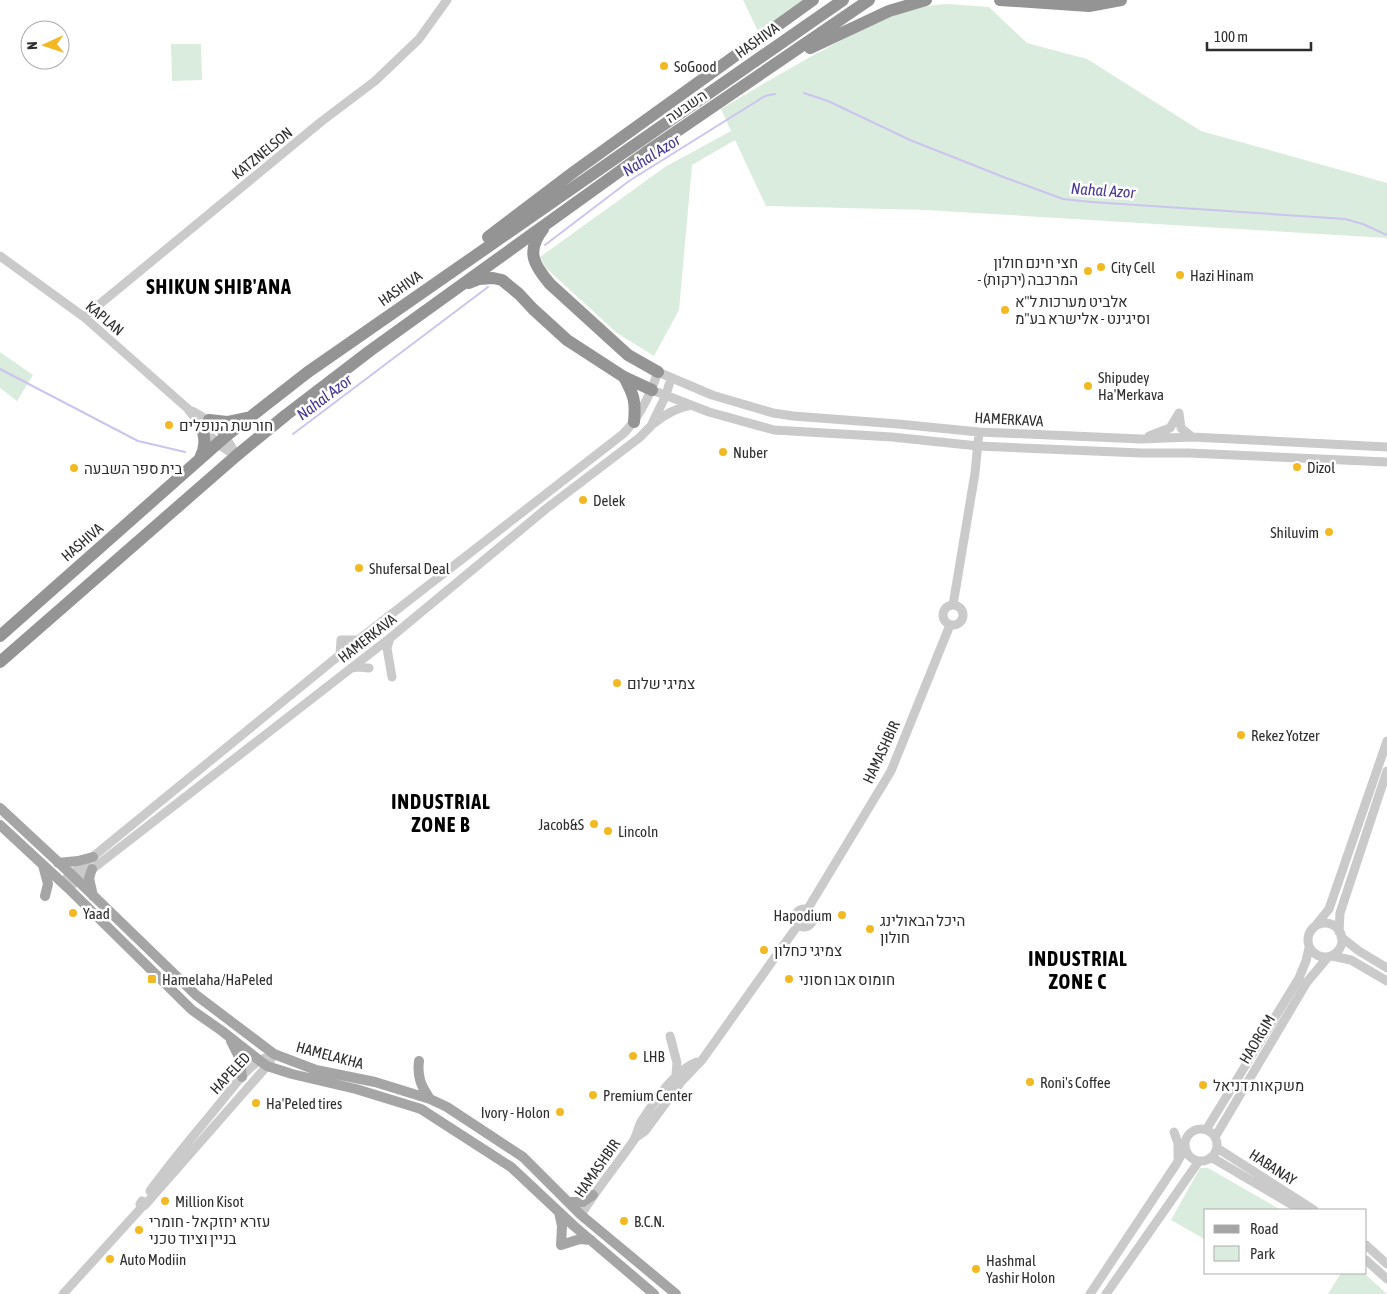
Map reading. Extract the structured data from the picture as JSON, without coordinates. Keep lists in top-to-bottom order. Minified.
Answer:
{"streets":{"highway":["HASHIVA","השבעה"],"main road":["HAMELAKHA"],"street":["KATZNELSON","KAPLAN","HAMERKAVA","HAMASHBIR","HAORGIM","HAPELED","HABANAY"]},"crossings":[["HASHIVA","KAPLAN"],["KATZNELSON","KAPLAN"],["HAMERKAVA","HAMELAKHA"],["HAMASHBIR","HAMELAKHA"],["HAORGIM","HABANAY"],["HAMELAKHA","HAPELED"]],"districts":["SHIKUN SHIB'ANA","INDUSTRIAL ZONE B","INDUSTRIAL ZONE C"],"water":["Nahal Azor"],"places":{"other":["SoGood","City Cell","חצי חינם חולון - המרכבה (ירקות)","Hazi Hinam","אלביט מערכות ל\"א וסיגינט - אלישרא בע\"מ","Shipudey Ha'Merkava","חורשת הנופלים","Nuber","Dizol","בית ספר השבעה","Delek","Shiluvim","Shufersal Deal","צמיגי שלום","Rekez Yotzer","Jacob&S","Lincoln","Yaad","Hapodium","היכל הבאולינג חולון","צמיגי כחלון","חומוס אבו חסוני","LHB","Roni's Coffee","משקאות דניאל","Premium Center","Ha'Peled tires","Ivory - Holon","Million Kisot","B.C.N.","עזרא יחזקאל - חומרי בניין וציוד טכני","Auto Modiin","Hashmal Yashir Holon"],"transit":["Hamelaha/HaPeled"]},"legend":["Road","Park"],"scale_bar":"100 m","north":"left"}
